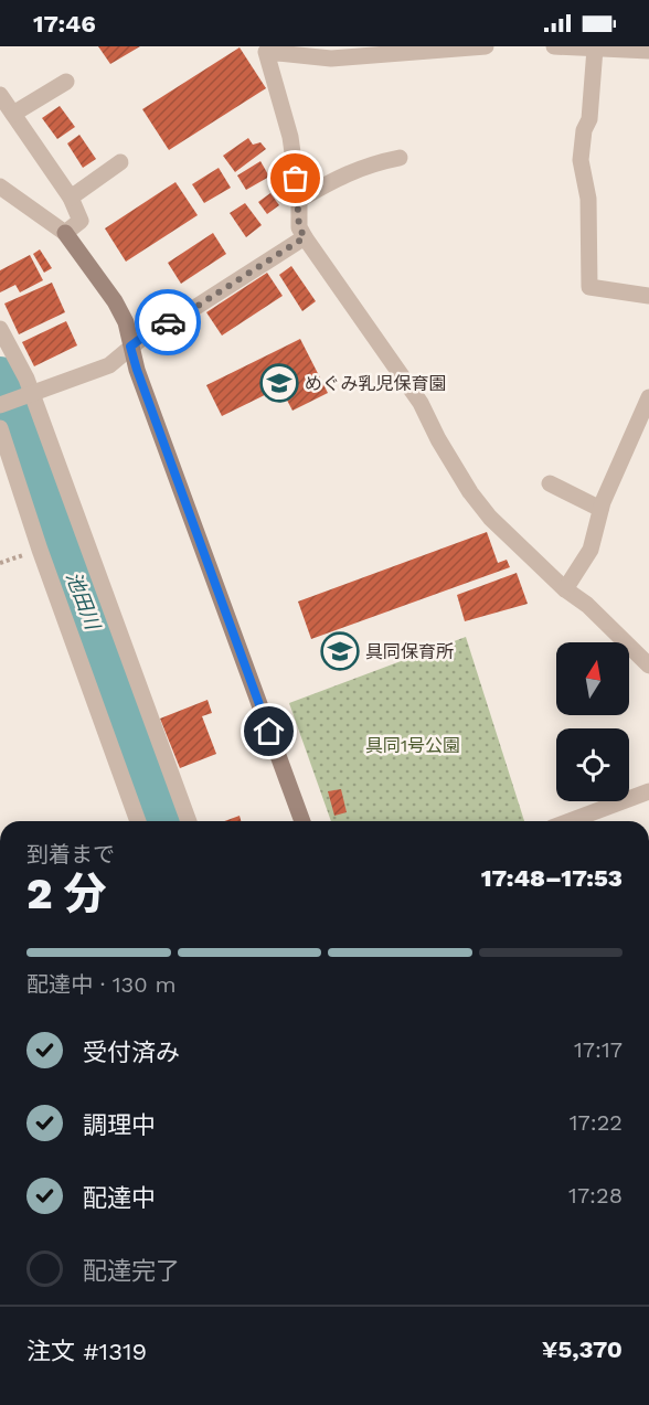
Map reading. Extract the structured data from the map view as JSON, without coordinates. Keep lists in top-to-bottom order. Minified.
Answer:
{"water":["池田川"],"parks":["具同1号公園"],"places":{"school or university":["めぐみ乳児保育園","具同保育所"]},"north":"top","page":{"status":"17:46","heading":["2 分","到着まで","17:48–17:53"],"panel":["注文 #1319","¥5,370"],"bar":"配達中 · 130 m","list":[["受付済み","17:17"],["調理中","17:22"],["配達中","17:28"],"配達完了"]}}
